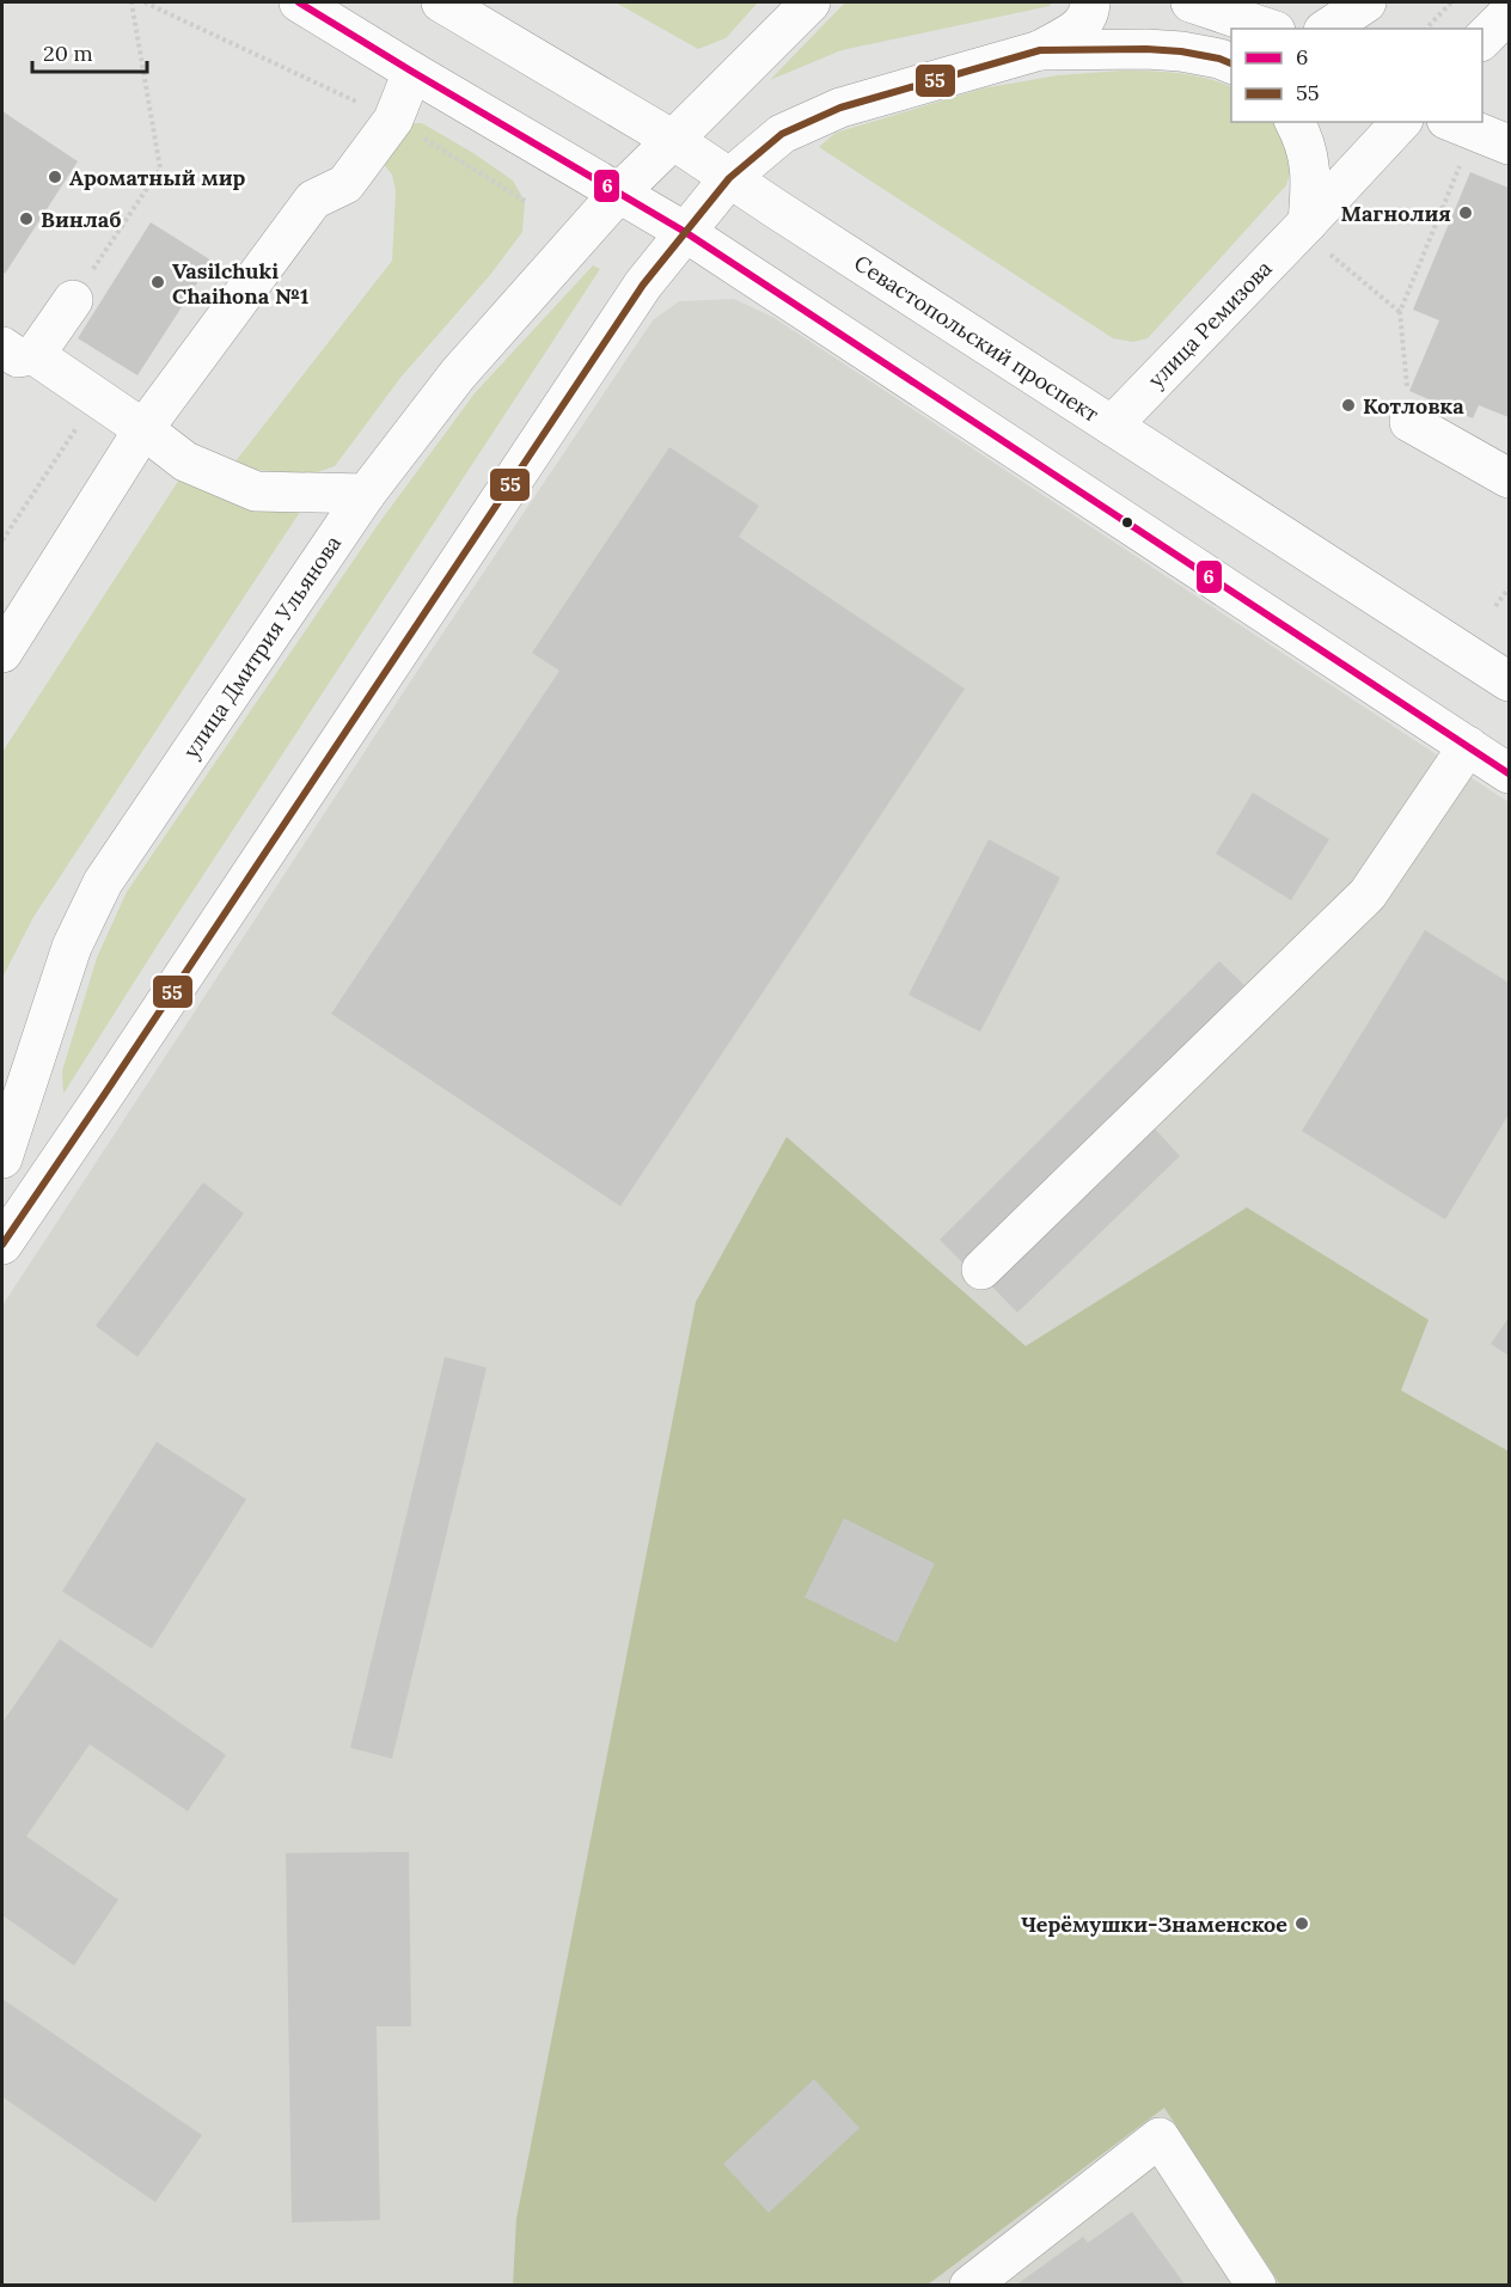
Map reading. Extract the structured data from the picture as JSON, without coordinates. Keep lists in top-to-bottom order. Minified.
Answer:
{"streets":{"main road":["улица Ремизова","Севастопольский проспект","улица Дмитрия Ульянова"]},"crossings":[["улица Ремизова","Севастопольский проспект"]],"places":["Ароматный мир","Магнолия","Винлаб","Vasilchuki Chaihona №1","Котловка","Черёмушки-Знаменское"],"lines":["transit line 6","transit line 55"],"legend":["6","55"],"scale_bar":"20 m"}
